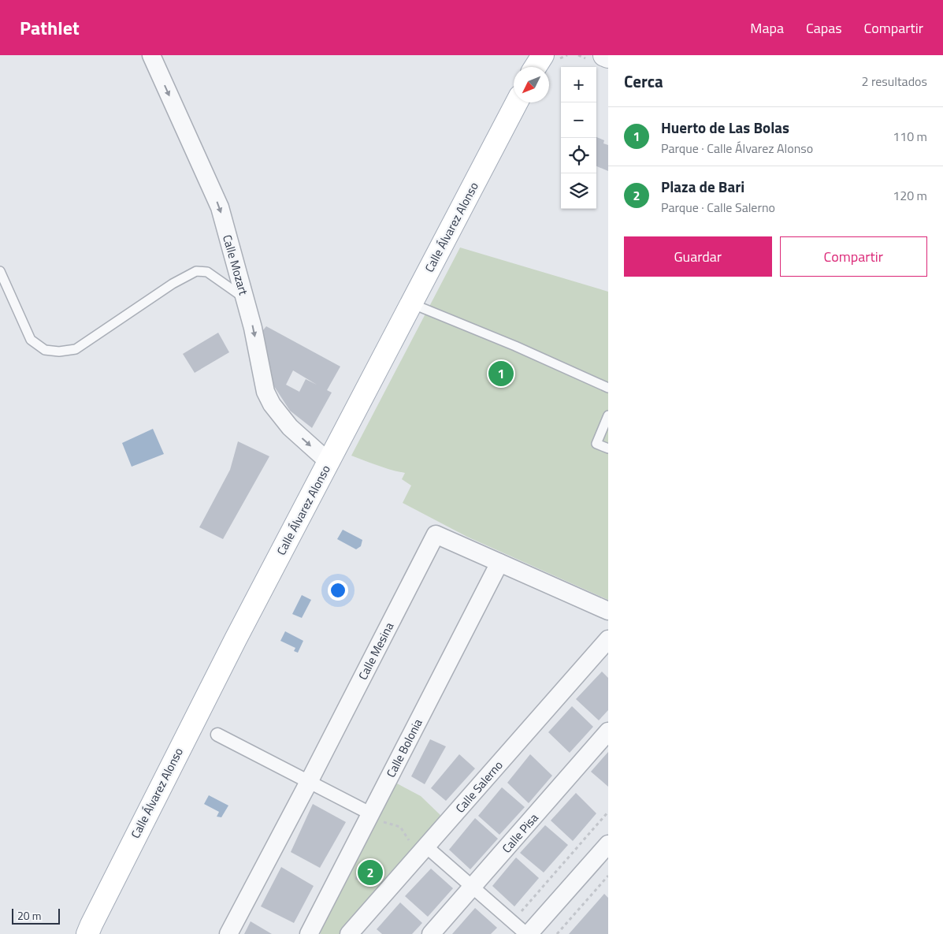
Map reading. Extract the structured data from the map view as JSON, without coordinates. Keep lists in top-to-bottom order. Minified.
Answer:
{"streets":{"main road":["Calle Álvarez Alonso"],"street":["Calle Mozart","Calle Mesina","Calle Bolonia","Calle Salerno","Calle Pisa"]},"crossings":[["Calle Álvarez Alonso","Calle Mozart"],["Calle Mesina","Calle Bolonia"]],"one_way":["Calle Mozart"],"scale_bar":"20 m","north":"bottom left","page":{"header":"Pathlet","nav":["Mapa","Capas","Compartir"],"heading":["Cerca","2 resultados"],"map_buttons":["+","−"],"list":[{"mark":"1","name":"Huerto de Las Bolas","note":"Parque · Calle Álvarez Alonso","value":"110 m"},{"mark":"2","name":"Plaza de Bari","note":"Parque · Calle Salerno","value":"120 m"}],"buttons":["Guardar","Compartir"],"pins":["1","2"],"scale":"20 m"}}
